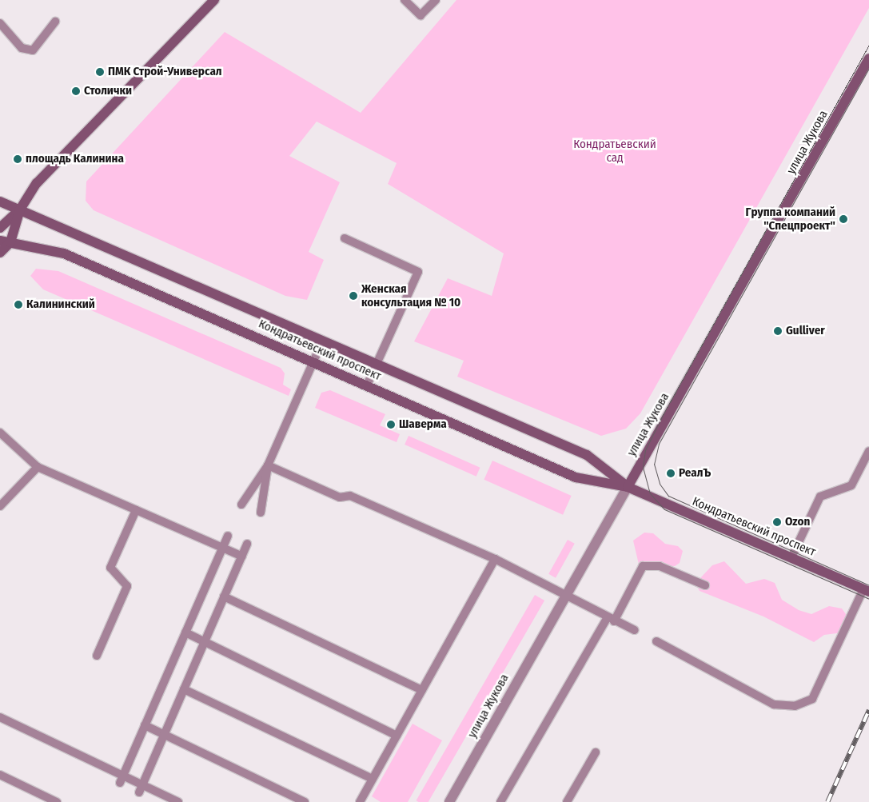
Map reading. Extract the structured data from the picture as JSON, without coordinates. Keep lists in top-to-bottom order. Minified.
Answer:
{"streets":{"main road":["улица Жукова","Кондратьевский проспект"]},"crossings":[["улица Жукова","Кондратьевский проспект"]],"parks":["Кондратьевский сад"],"places":["ПМК Строй-Универсал","Столички","площадь Калинина","Группа компаний \"Спецпроект\"","Женская консультация № 10","Калининский","Gulliver","Шаверма","РеалЪ","Ozon"]}
